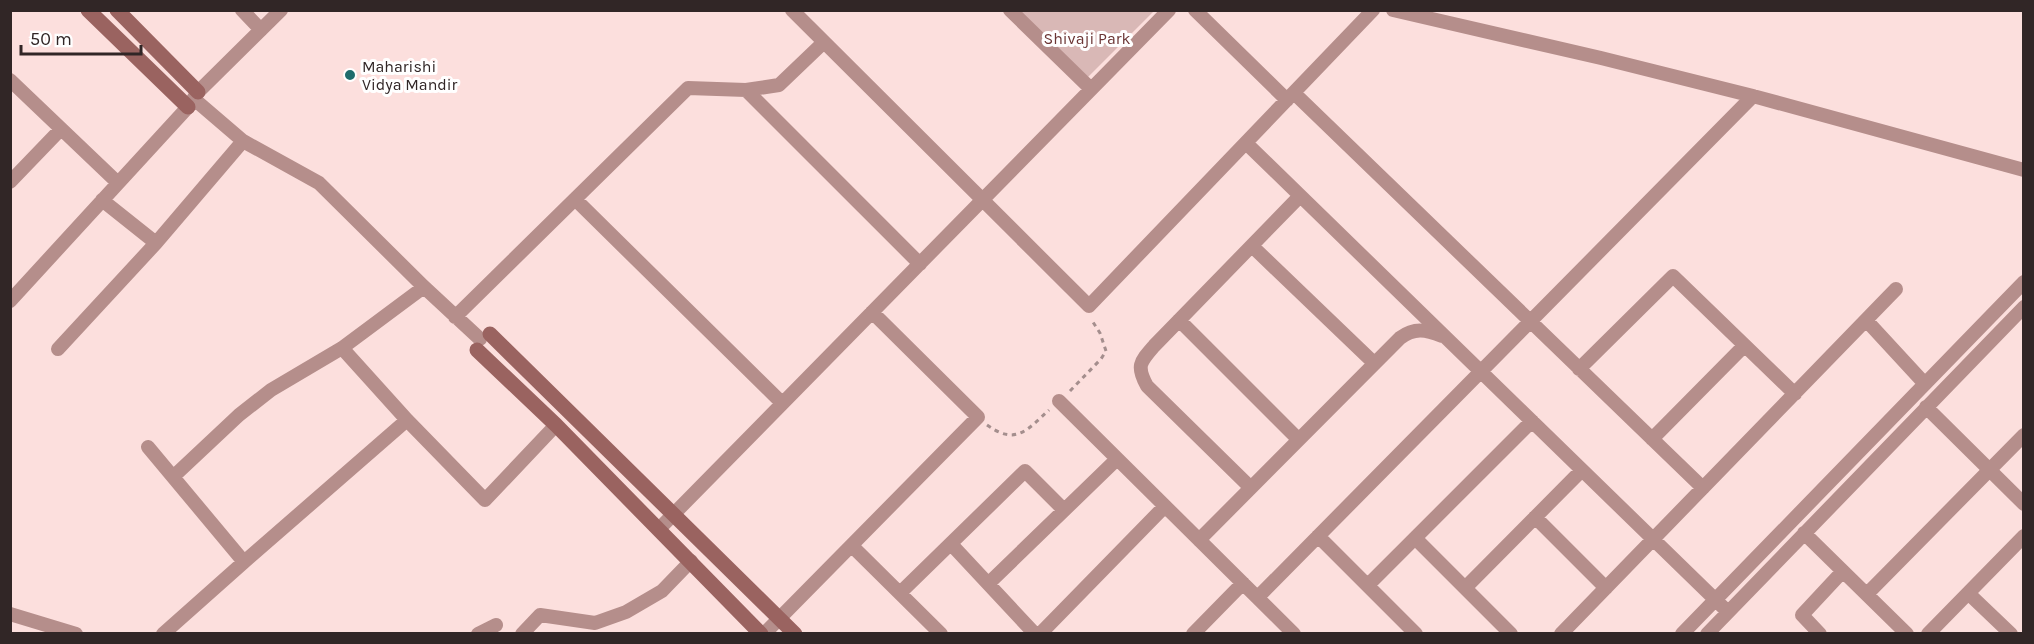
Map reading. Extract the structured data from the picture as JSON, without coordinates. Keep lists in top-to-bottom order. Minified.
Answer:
{"parks":["Shivaji Park"],"places":["Maharishi Vidya Mandir"],"scale_bar":"50 m"}
